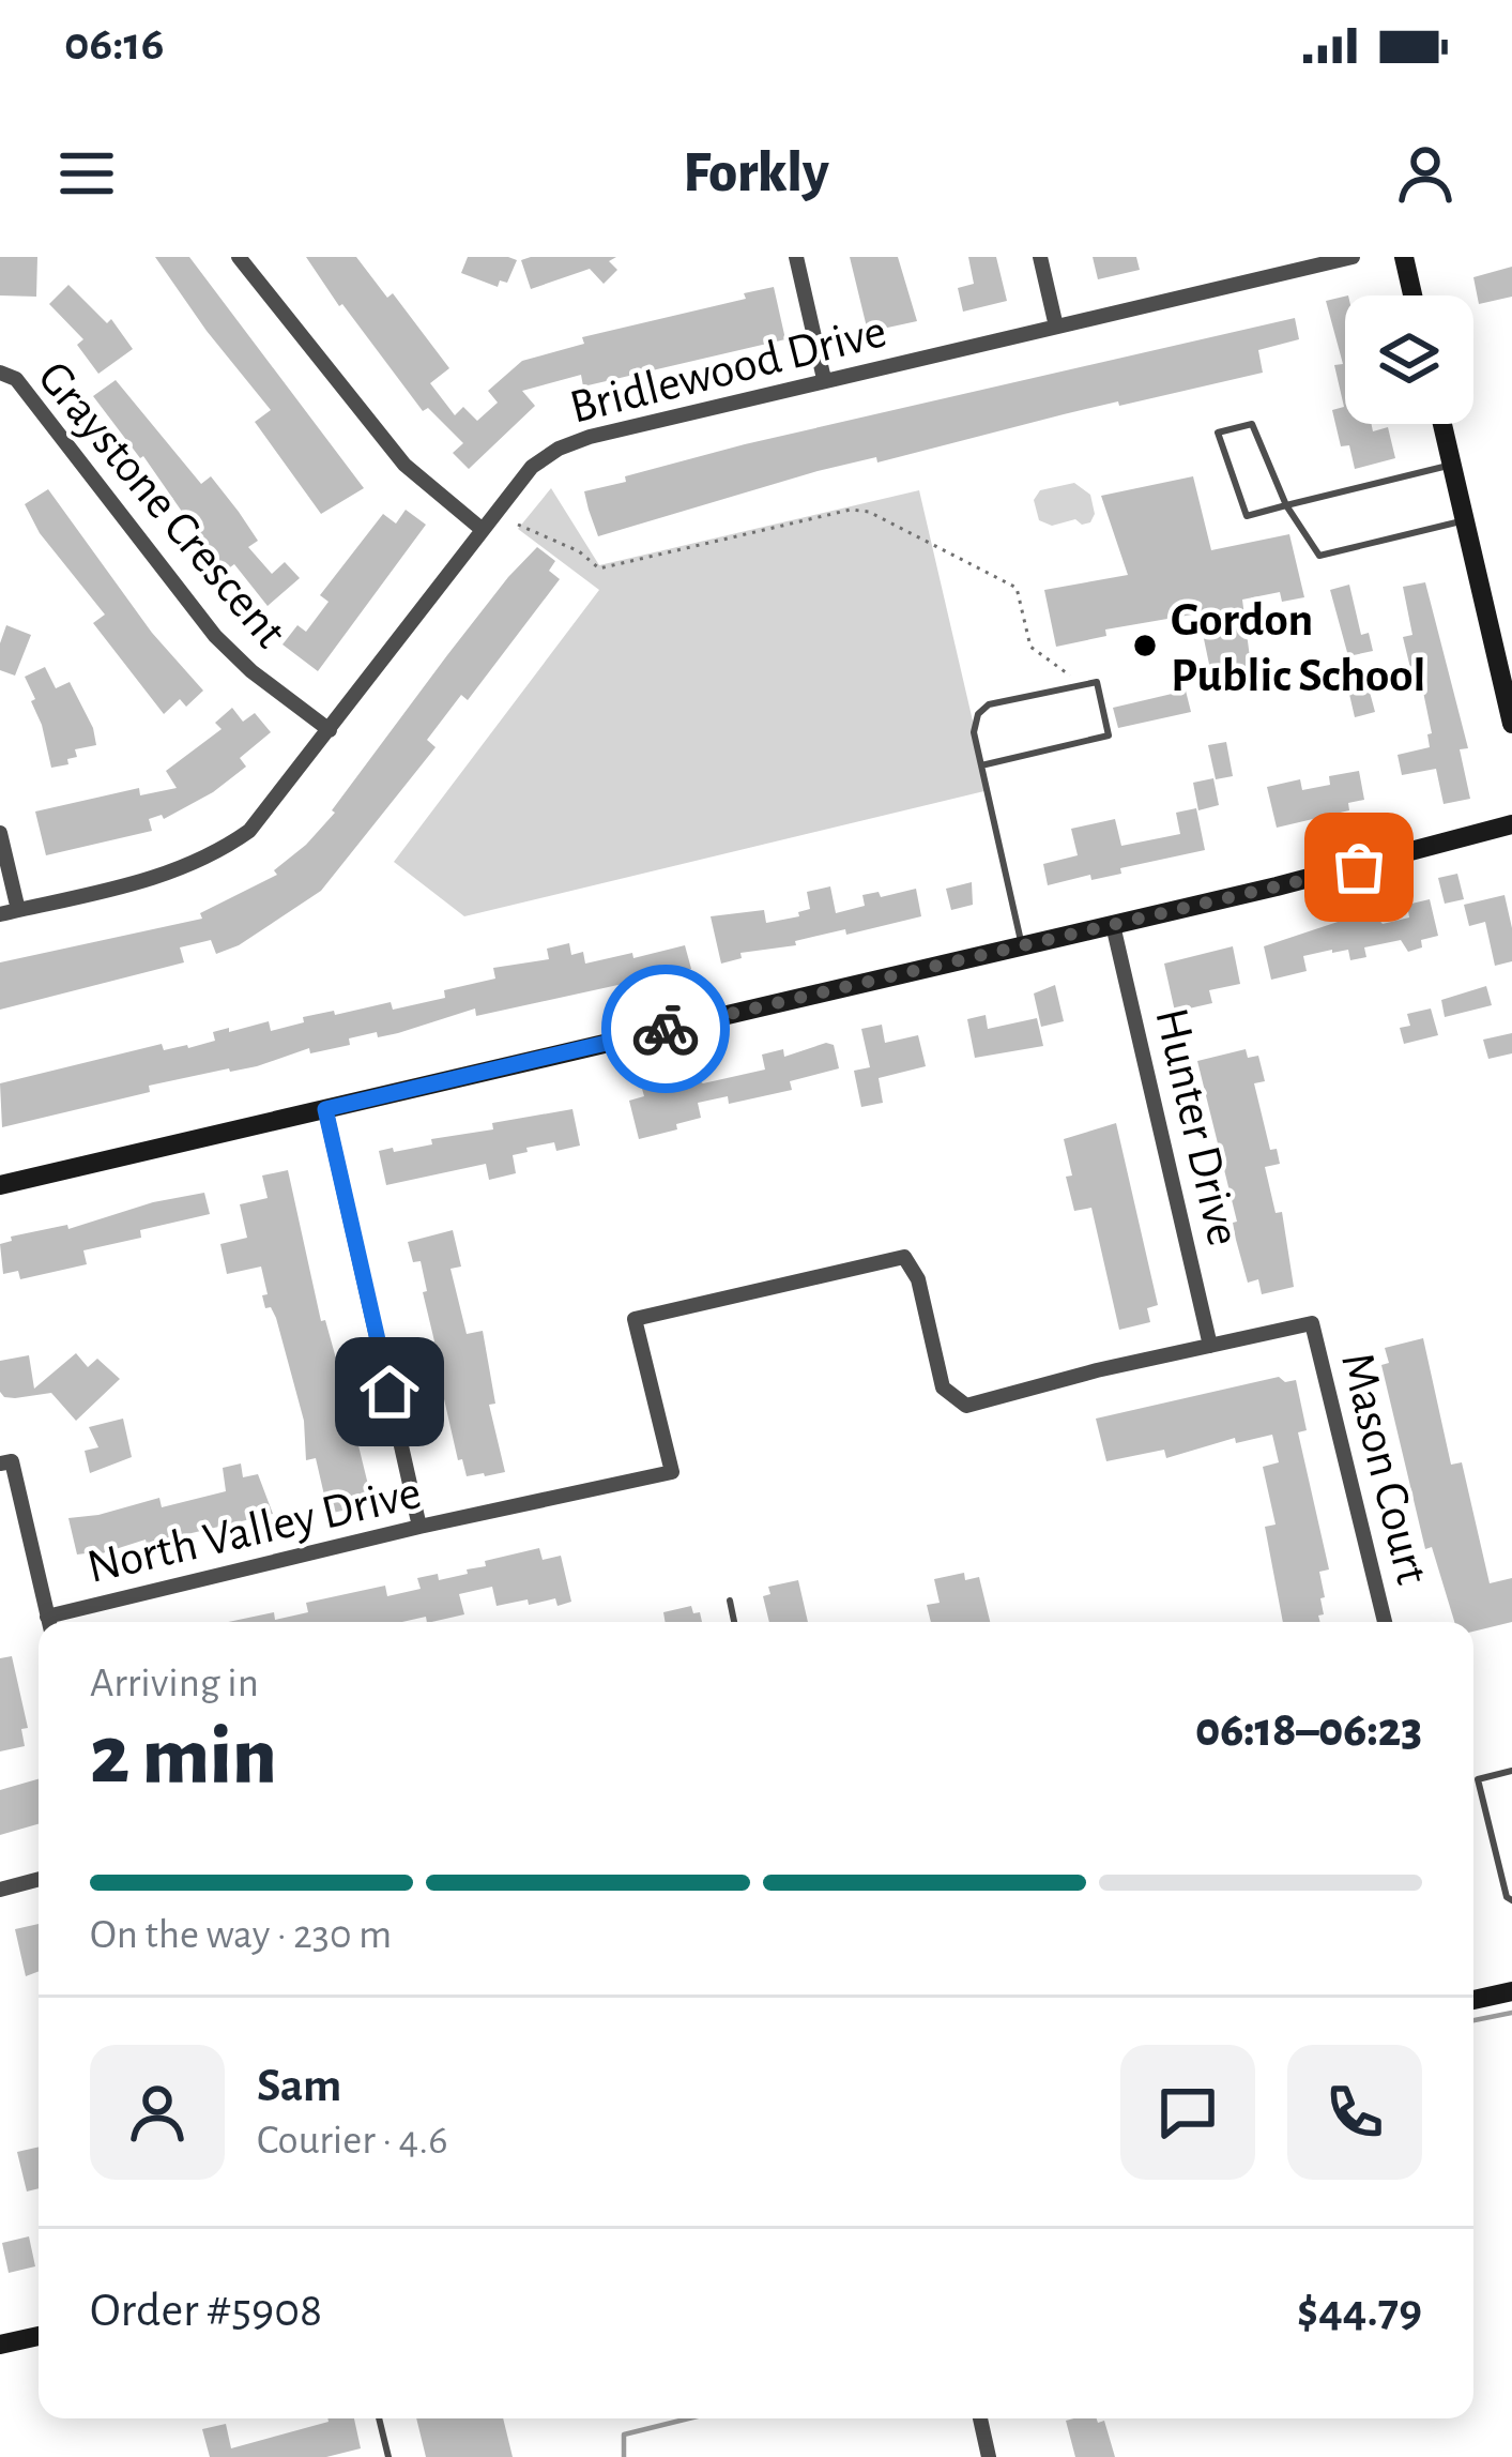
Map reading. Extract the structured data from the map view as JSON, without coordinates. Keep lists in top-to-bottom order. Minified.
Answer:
{"streets":{"street":["Bridlewood Drive","Graystone Crescent","Hunter Drive","Mason Court","North Valley Drive"]},"crossings":[["Bridlewood Drive","Graystone Crescent"],["Hunter Drive","North Valley Drive"],["Mason Court","North Valley Drive"]],"places":["Gordon Public School"],"page":{"status":"06:16","header":"Forkly","heading":["2 min","Arriving in","06:18–06:23"],"panel":["Sam","Courier · 4.6","Order #5908","$44.79"],"bar":"On the way · 230 m"}}
